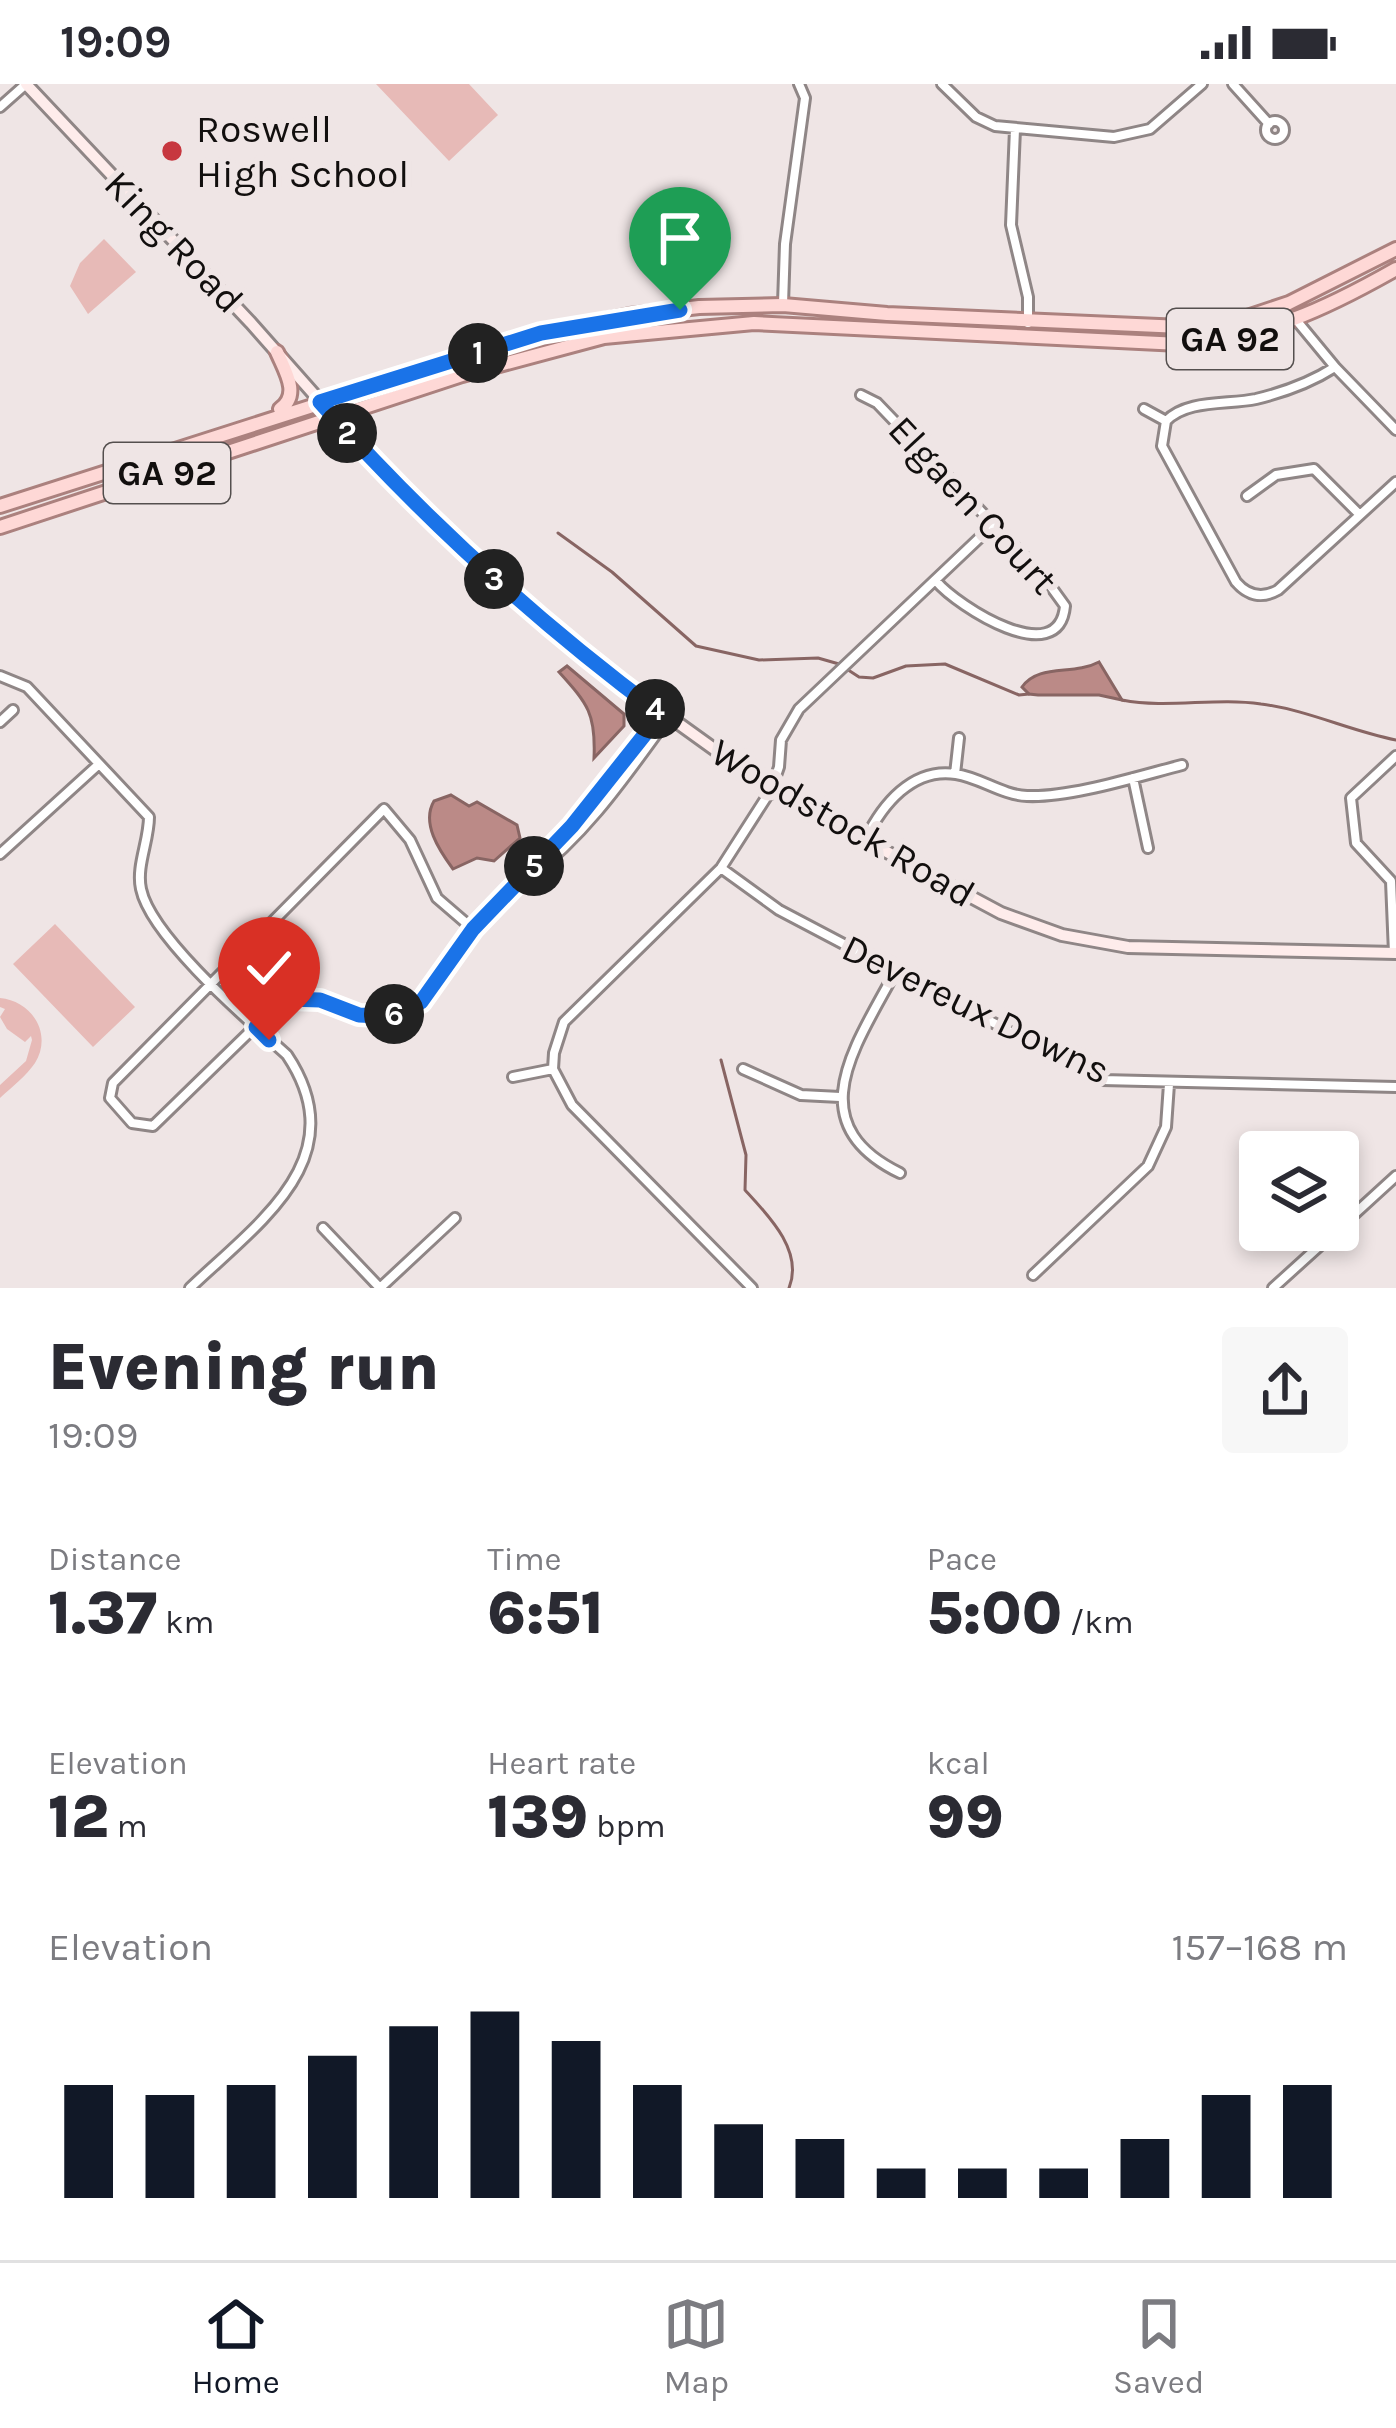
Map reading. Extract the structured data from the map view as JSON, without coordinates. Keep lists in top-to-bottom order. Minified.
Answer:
{"streets":{"main road":["GA 92"],"street":["King Road","Elgaen Court","Woodstock Road","Devereux Downs"]},"crossings":[["King Road","GA 92"],["King Road","Woodstock Road"],["GA 92","Woodstock Road"]],"places":["Roswell High School"],"page":{"status":"19:09","pins":["1","2","3","4","5","6"],"heading":["Evening run","19:09"],"stats":[["Distance","1.37 km"],["Time","6:51"],["Pace","5:00 /km"],["Elevation","12 m"],["Heart rate","139 bpm"],["kcal","99"]],"chart":["Elevation","157–168 m"],"tabs":["Home","Map","Saved"]}}
